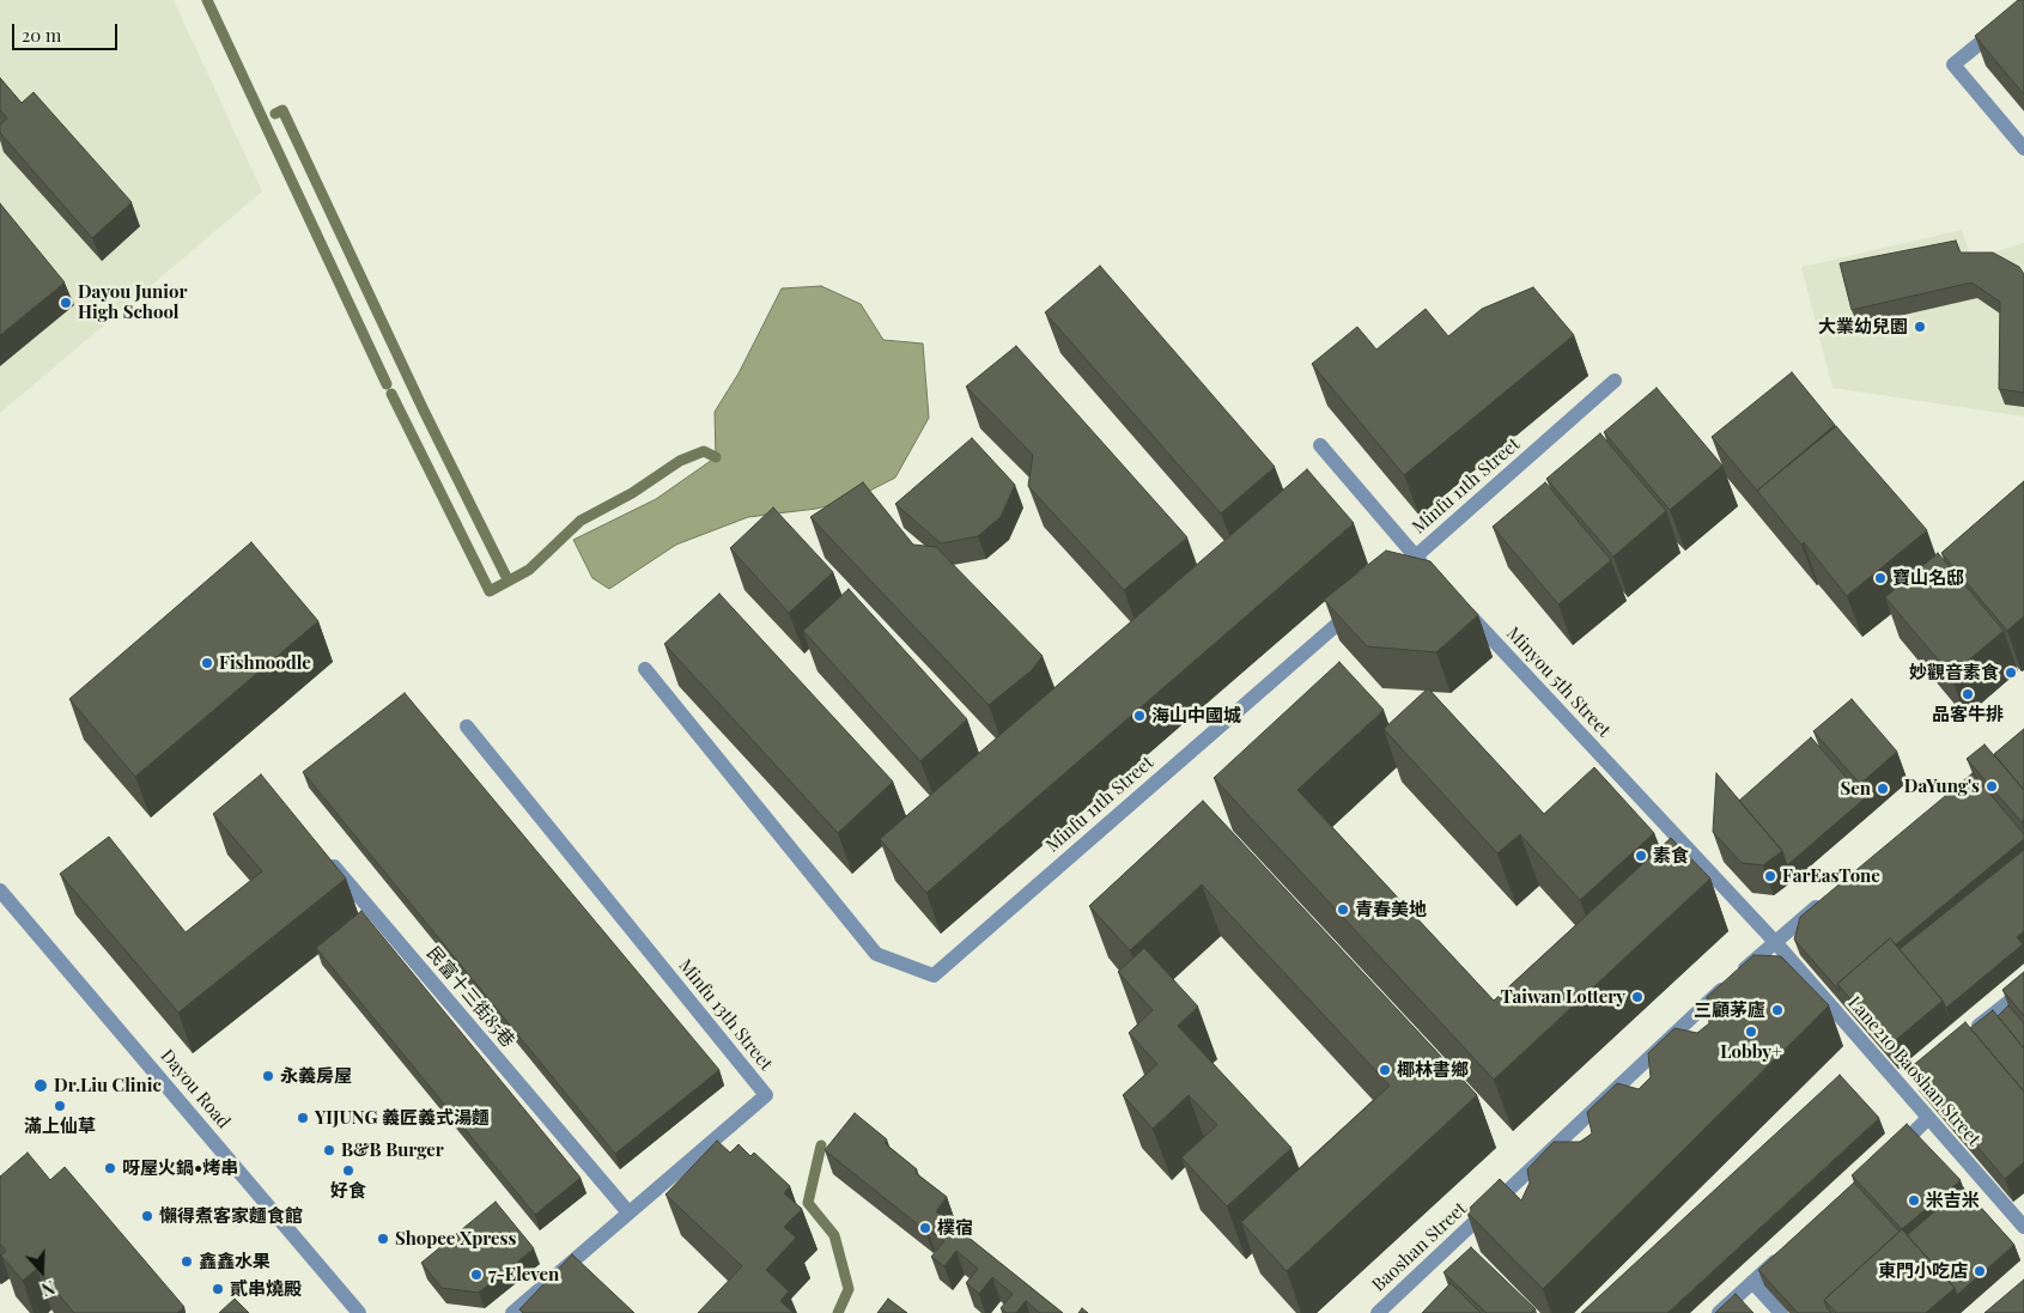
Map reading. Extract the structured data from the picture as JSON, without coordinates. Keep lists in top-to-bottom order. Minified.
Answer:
{"streets":{"street":["Minfu 11th Street","Minyou 5th Street","民富十三街85巷","Minfu 13th Street","Lane210 Baoshan Street","Dayou Road","Baoshan Street"]},"crossings":[["Minyou 5th Street","Lane210 Baoshan Street"],["Minyou 5th Street","Baoshan Street"],["民富十三街85巷","Minfu 13th Street"],["Lane210 Baoshan Street","Baoshan Street"]],"places":["Dayou Junior High School","大業幼兒園","寶山名邸","Fishnoodle","妙觀音素食","品客牛排","海山中國城","DaYung's","Sen","素食","FarEasTone","青春美地","Taiwan Lottery","三顧茅廬","Lobby+","椰林書鄉","永義房屋","Dr.Liu Clinic","滿上仙草","YIJUNG 義匠義式湯麵","B&B Burger","呀屋火鍋•烤串","好食","米吉米","懶得煮客家麵食館","樸宿","Shopee Xpress","鑫鑫水果","東門小吃店","7-Eleven","貳串燒殿"],"scale_bar":"20 m","north":"bottom"}
